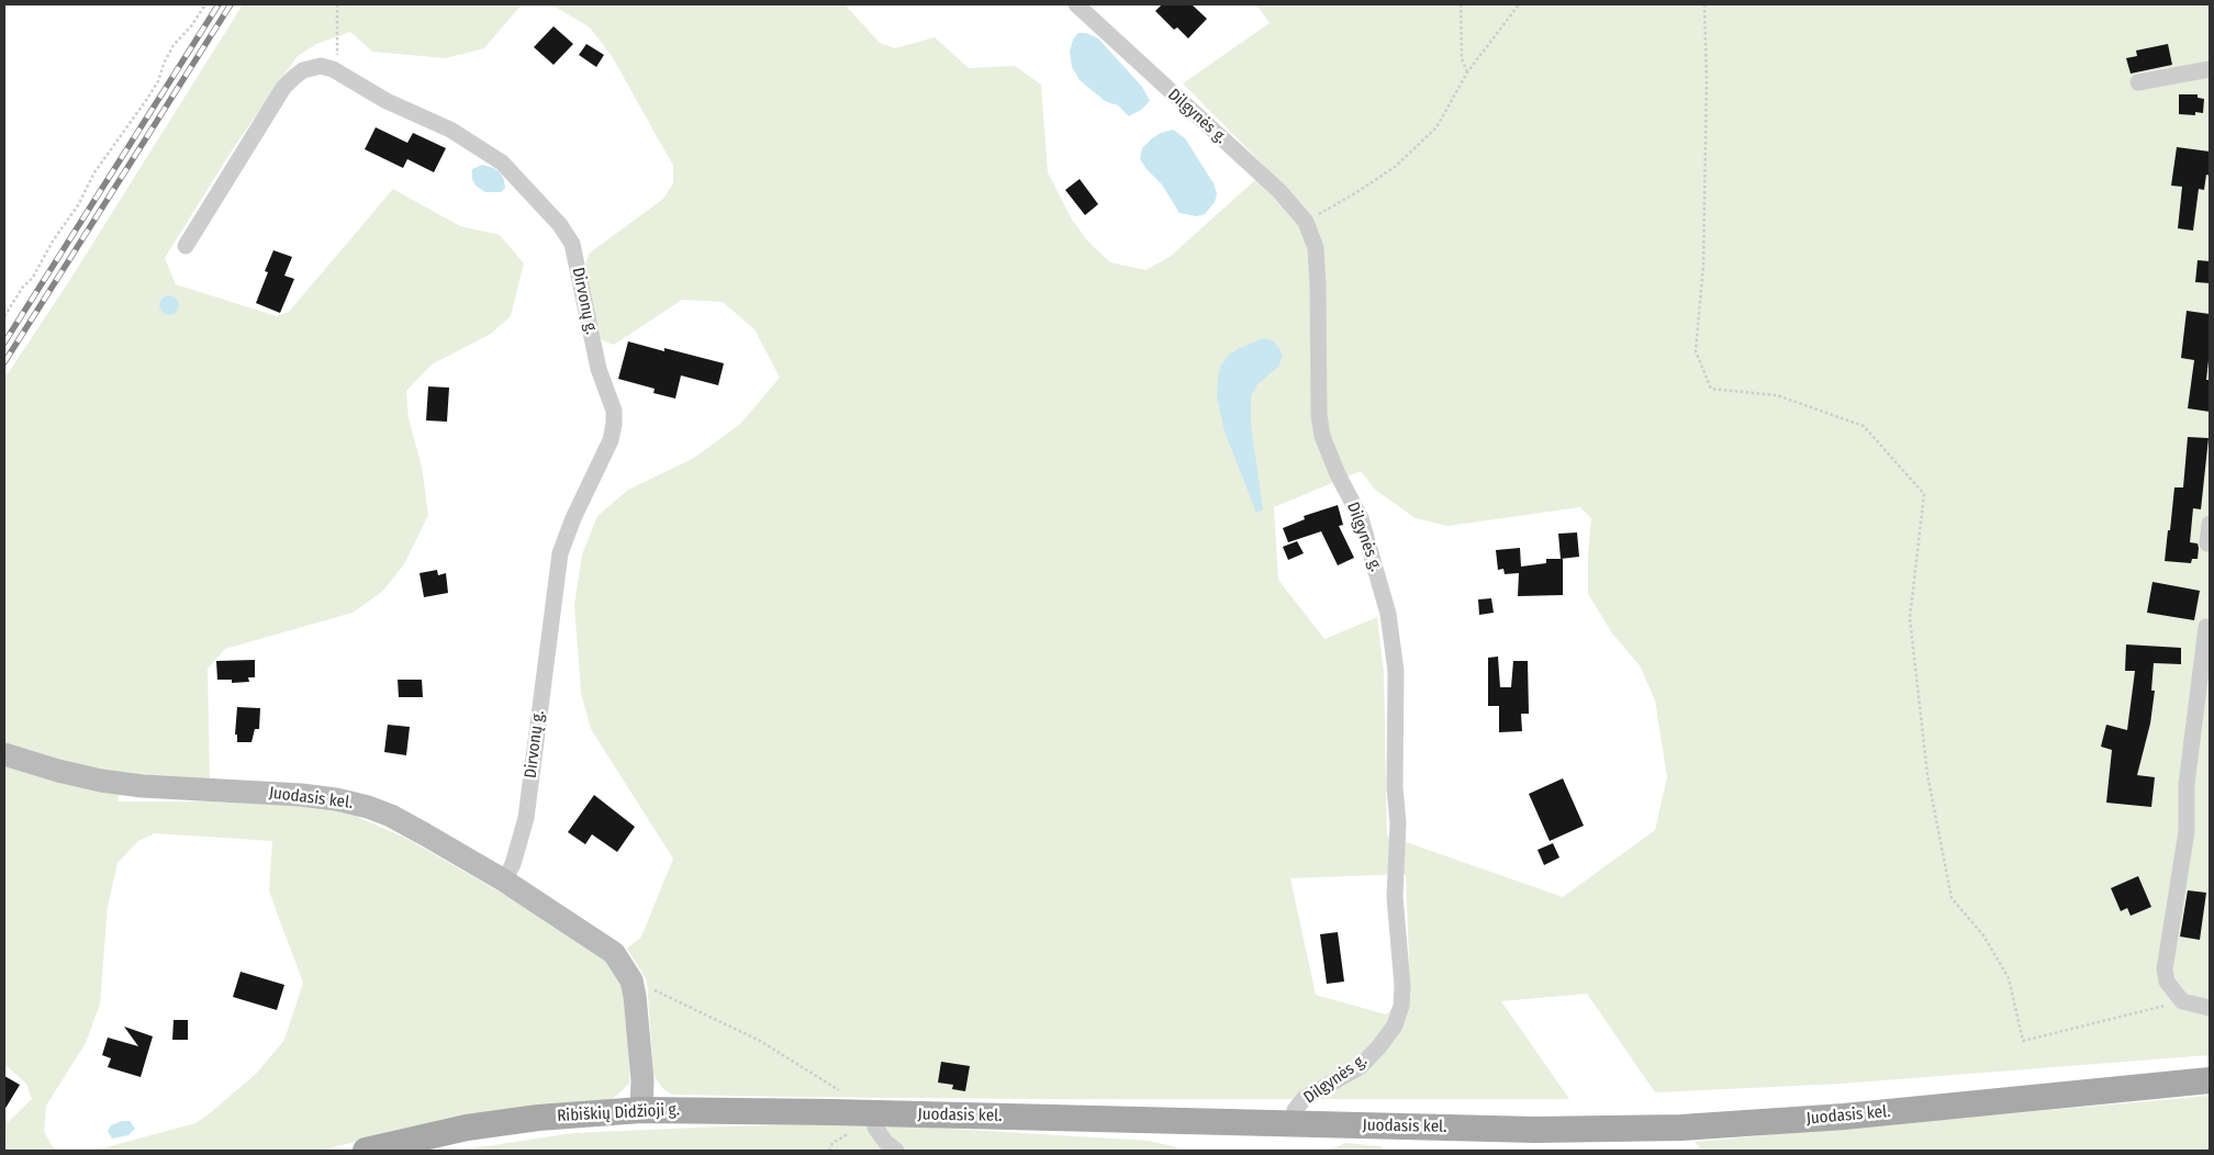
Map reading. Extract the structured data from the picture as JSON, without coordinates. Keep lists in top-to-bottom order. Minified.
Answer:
{"streets":{"main road":["Juodasis kel.","Ribiškių Didžioji g."],"street":["Dilgynės g.","Dirvonų g."]},"crossings":[["Dilgynės g.","Juodasis kel."],["Dirvonų g.","Juodasis kel."],["Juodasis kel.","Ribiškių Didžioji g."]]}
